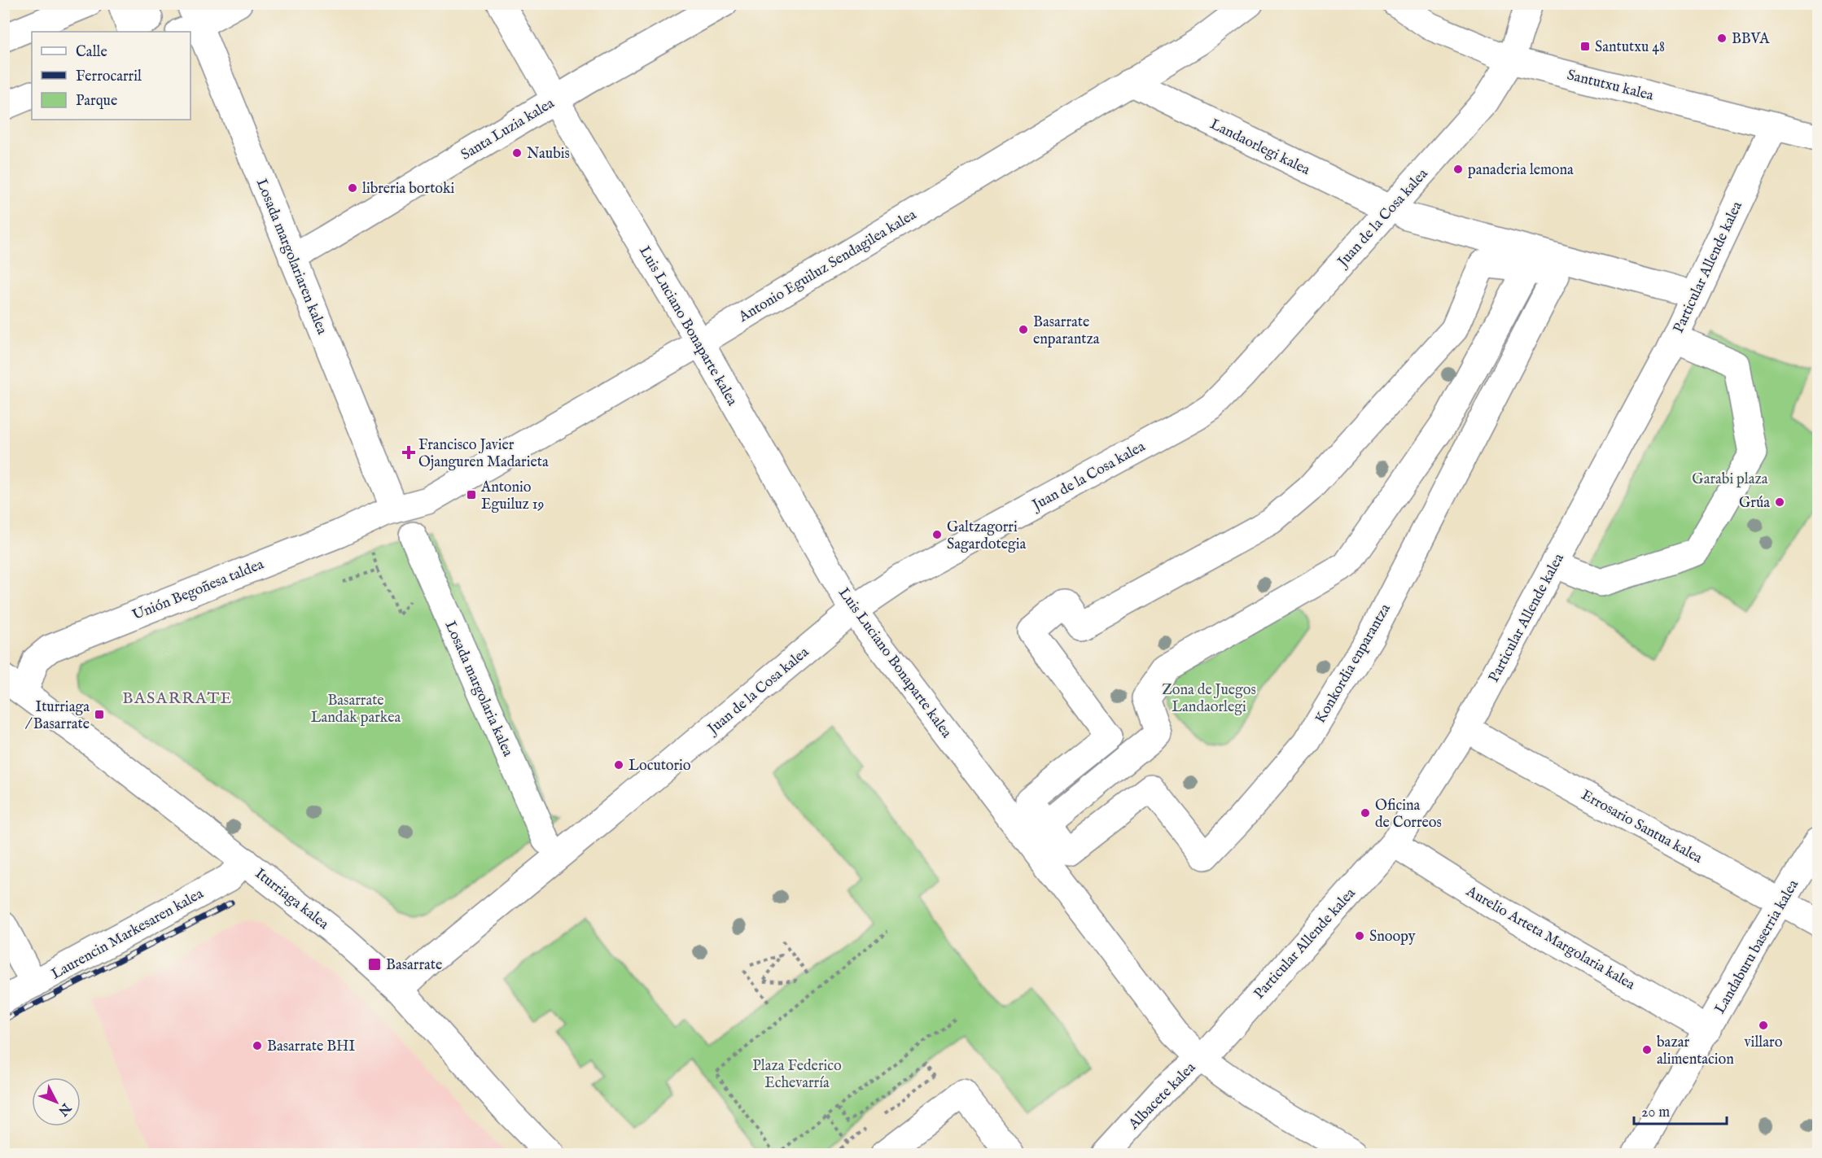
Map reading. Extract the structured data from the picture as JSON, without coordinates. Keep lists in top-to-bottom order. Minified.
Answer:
{"streets":{"street":["Santutxu kalea","Santa Luzia kalea","Landaorlegi kalea","Juan de la Cosa kalea","Losada margolariaren kalea","Antonio Eguiluz Sendagilea kalea","Particular Allende kalea","Luis Luciano Bonaparte kalea","Unión Begoñesa taldea","Konkordia enparantza","Losada margolaria kalea","Errosario Santua kalea","Iturriaga kalea","Laurencin Markesaren kalea","Aurelio Arteta Margolaria kalea","Landaburu baserria kalea","Albacete kalea"]},"crossings":[["Santutxu kalea","Juan de la Cosa kalea"],["Santutxu kalea","Particular Allende kalea"],["Santa Luzia kalea","Losada margolariaren kalea"],["Santa Luzia kalea","Luis Luciano Bonaparte kalea"],["Landaorlegi kalea","Juan de la Cosa kalea"],["Landaorlegi kalea","Antonio Eguiluz Sendagilea kalea"],["Landaorlegi kalea","Konkordia enparantza"],["Juan de la Cosa kalea","Luis Luciano Bonaparte kalea"],["Juan de la Cosa kalea","Iturriaga kalea"],["Losada margolariaren kalea","Antonio Eguiluz Sendagilea kalea"],["Losada margolariaren kalea","Unión Begoñesa taldea"],["Antonio Eguiluz Sendagilea kalea","Luis Luciano Bonaparte kalea"],["Antonio Eguiluz Sendagilea kalea","Unión Begoñesa taldea"],["Particular Allende kalea","Luis Luciano Bonaparte kalea"],["Particular Allende kalea","Errosario Santua kalea"],["Particular Allende kalea","Aurelio Arteta Margolaria kalea"],["Particular Allende kalea","Albacete kalea"],["Luis Luciano Bonaparte kalea","Albacete kalea"],["Unión Begoñesa taldea","Iturriaga kalea"],["Errosario Santua kalea","Landaburu baserria kalea"],["Iturriaga kalea","Laurencin Markesaren kalea"],["Aurelio Arteta Margolaria kalea","Landaburu baserria kalea"]],"districts":["BASARRATE"],"parks":["Garabi plaza","Zona de Juegos Landaorlegi","Basarrate Landak parkea","Plaza Federico Echevarría"],"places":{"other":["BBVA","Naubis","panaderia lemona","libreria bortoki","Basarrate enparantza","Grúa","Galtzagorri Sagardotegia","Locutorio","Oficina de Correos","Snoopy","villaro","Basarrate BHI","bazar alimentacion"],"transit":["Santutxu 48","Antonio Eguiluz 19","Iturriaga / Basarrate","Basarrate"],"health":["Francisco Javier Ojanguren Madarieta"]},"legend":["Calle","Ferrocarril","Parque"],"scale_bar":"20 m","north":"bottom right"}
